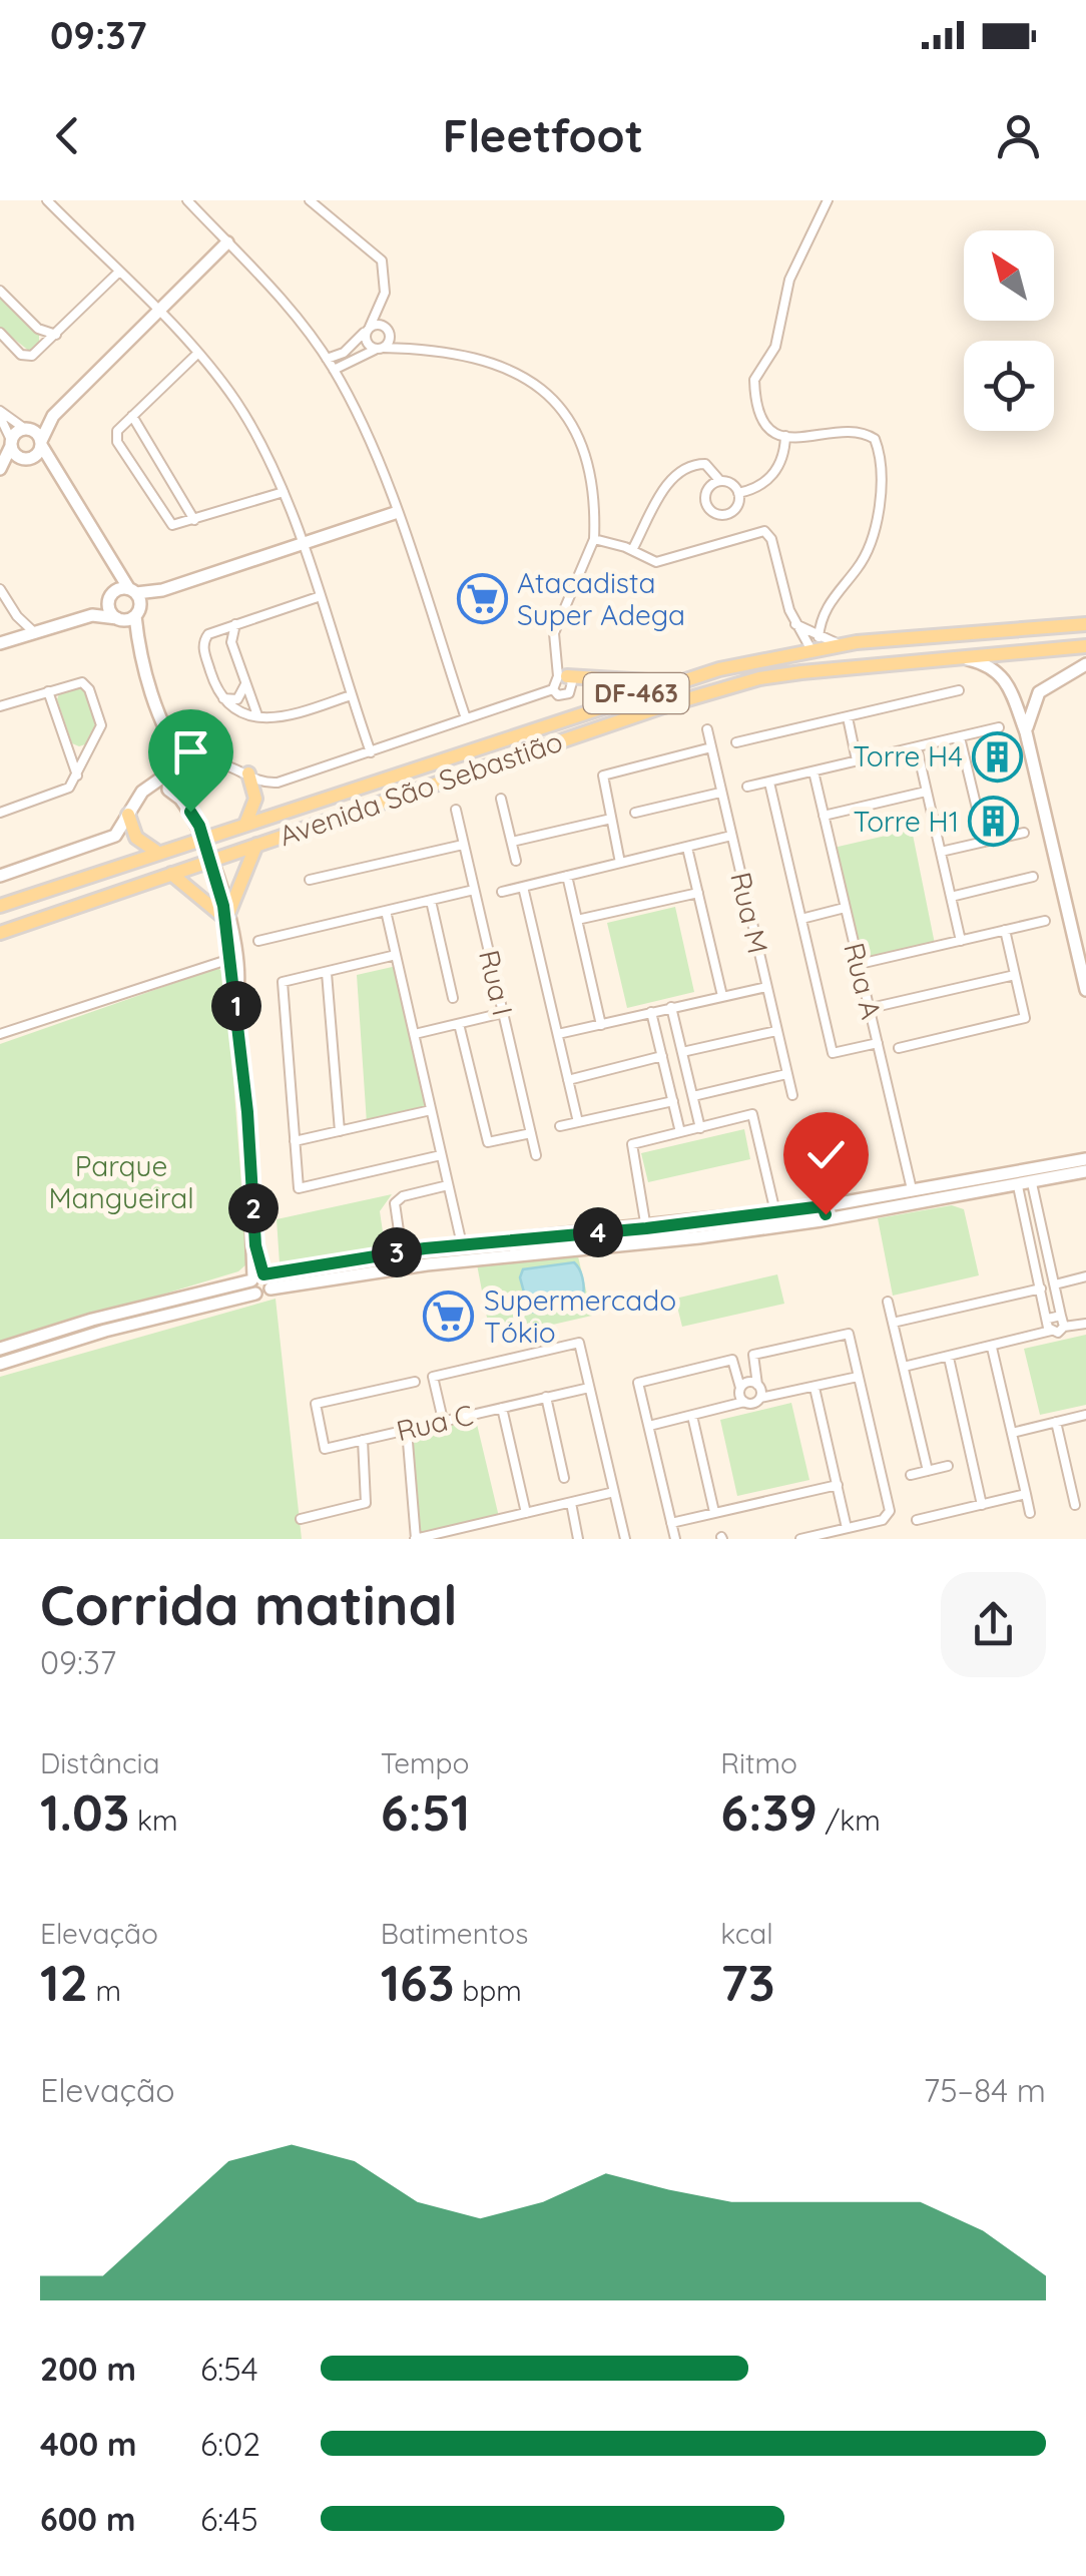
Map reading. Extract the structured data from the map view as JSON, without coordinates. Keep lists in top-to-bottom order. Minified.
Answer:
{"streets":{"main road":["DF-463","Avenida São Sebastião"],"street":["Rua M","Rua A","Rua I","Rua C"]},"parks":["Parque Mangueiral"],"places":{"supermarket":["Atacadista Super Adega","Supermercado Tókio"],"building":["Torre H4","Torre H1"]},"north":"top left","page":{"status":"09:37","header":"Fleetfoot","pins":["1","2","4","3"],"heading":["Corrida matinal","09:37"],"stats":[["Distância","1.03 km"],["Tempo","6:51"],["Ritmo","6:39 /km"],["Elevação","12 m"],["Batimentos","163 bpm"],["kcal","73"]],"chart":["Elevação","75–84 m"],"list":[{"name":"200 m","note":"6:54"},{"name":"400 m","note":"6:02"},{"name":"600 m","note":"6:45"}]}}
